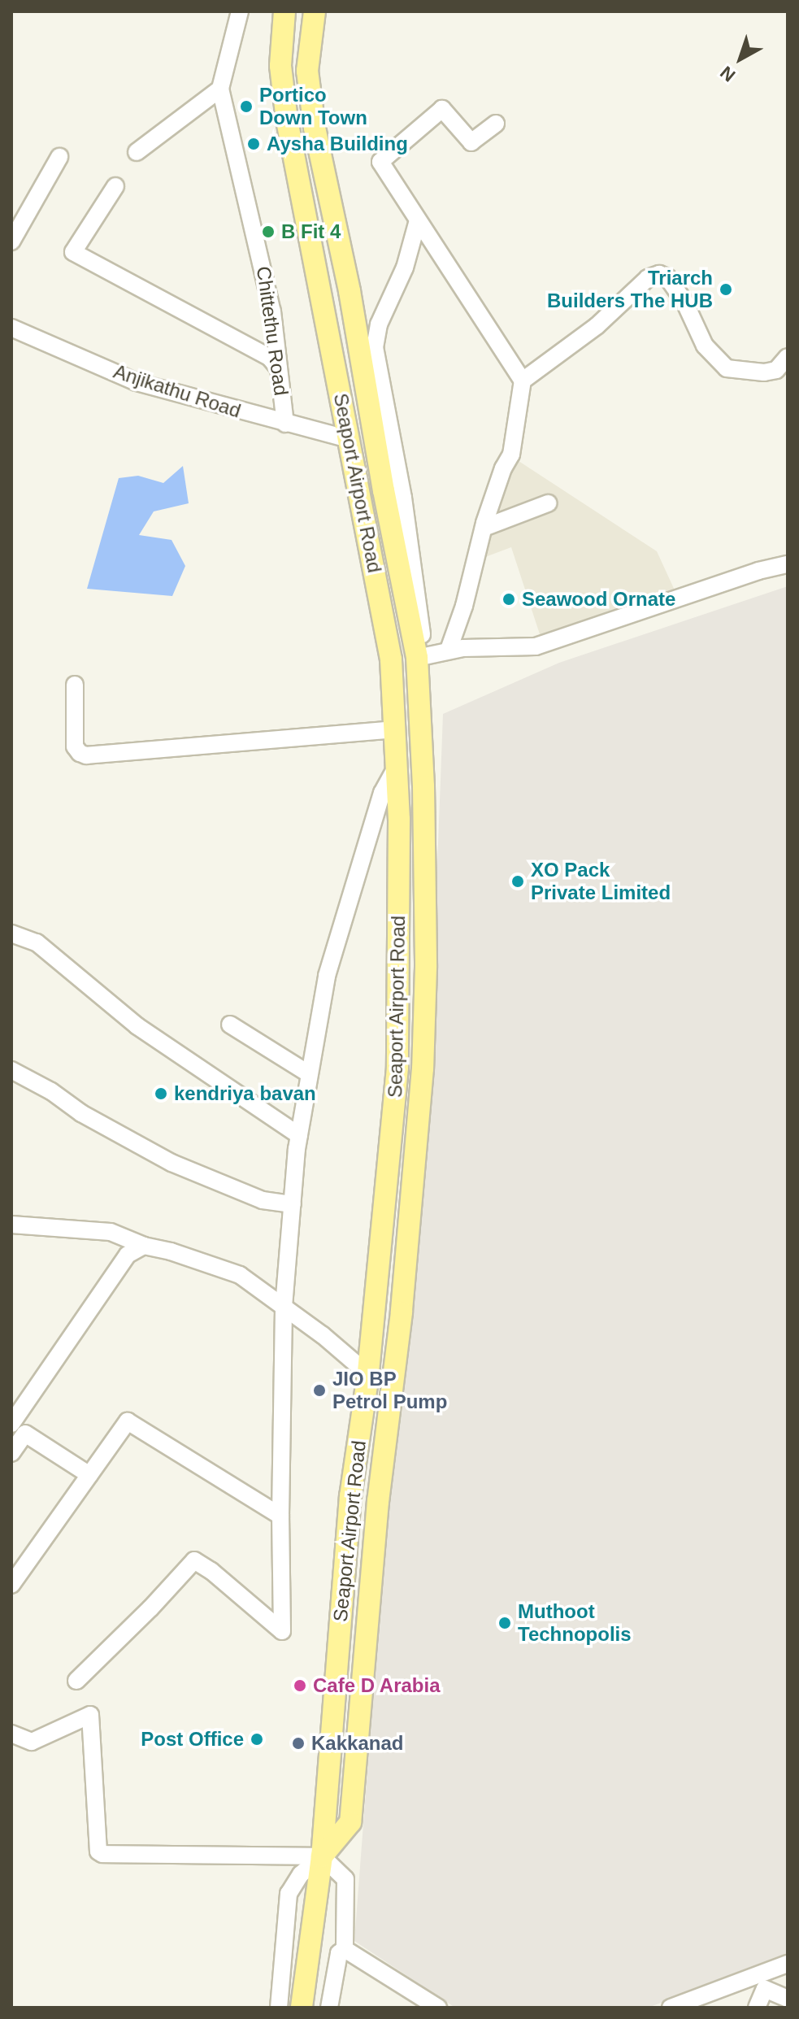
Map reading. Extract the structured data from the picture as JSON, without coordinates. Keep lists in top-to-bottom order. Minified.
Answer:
{"streets":{"main road":["Seaport Airport Road"],"street":["Chittethu Road","Anjikathu Road"]},"crossings":[["Chittethu Road","Anjikathu Road"],["Anjikathu Road","Seaport Airport Road"]],"places":["Portico Down Town","Aysha Building","B Fit 4","Triarch Builders The HUB","Seawood Ornate","XO Pack Private Limited","kendriya bavan","JIO BP Petrol Pump","Muthoot Technopolis","Cafe D Arabia","Post Office","Kakkanad"],"north":"bottom left"}
